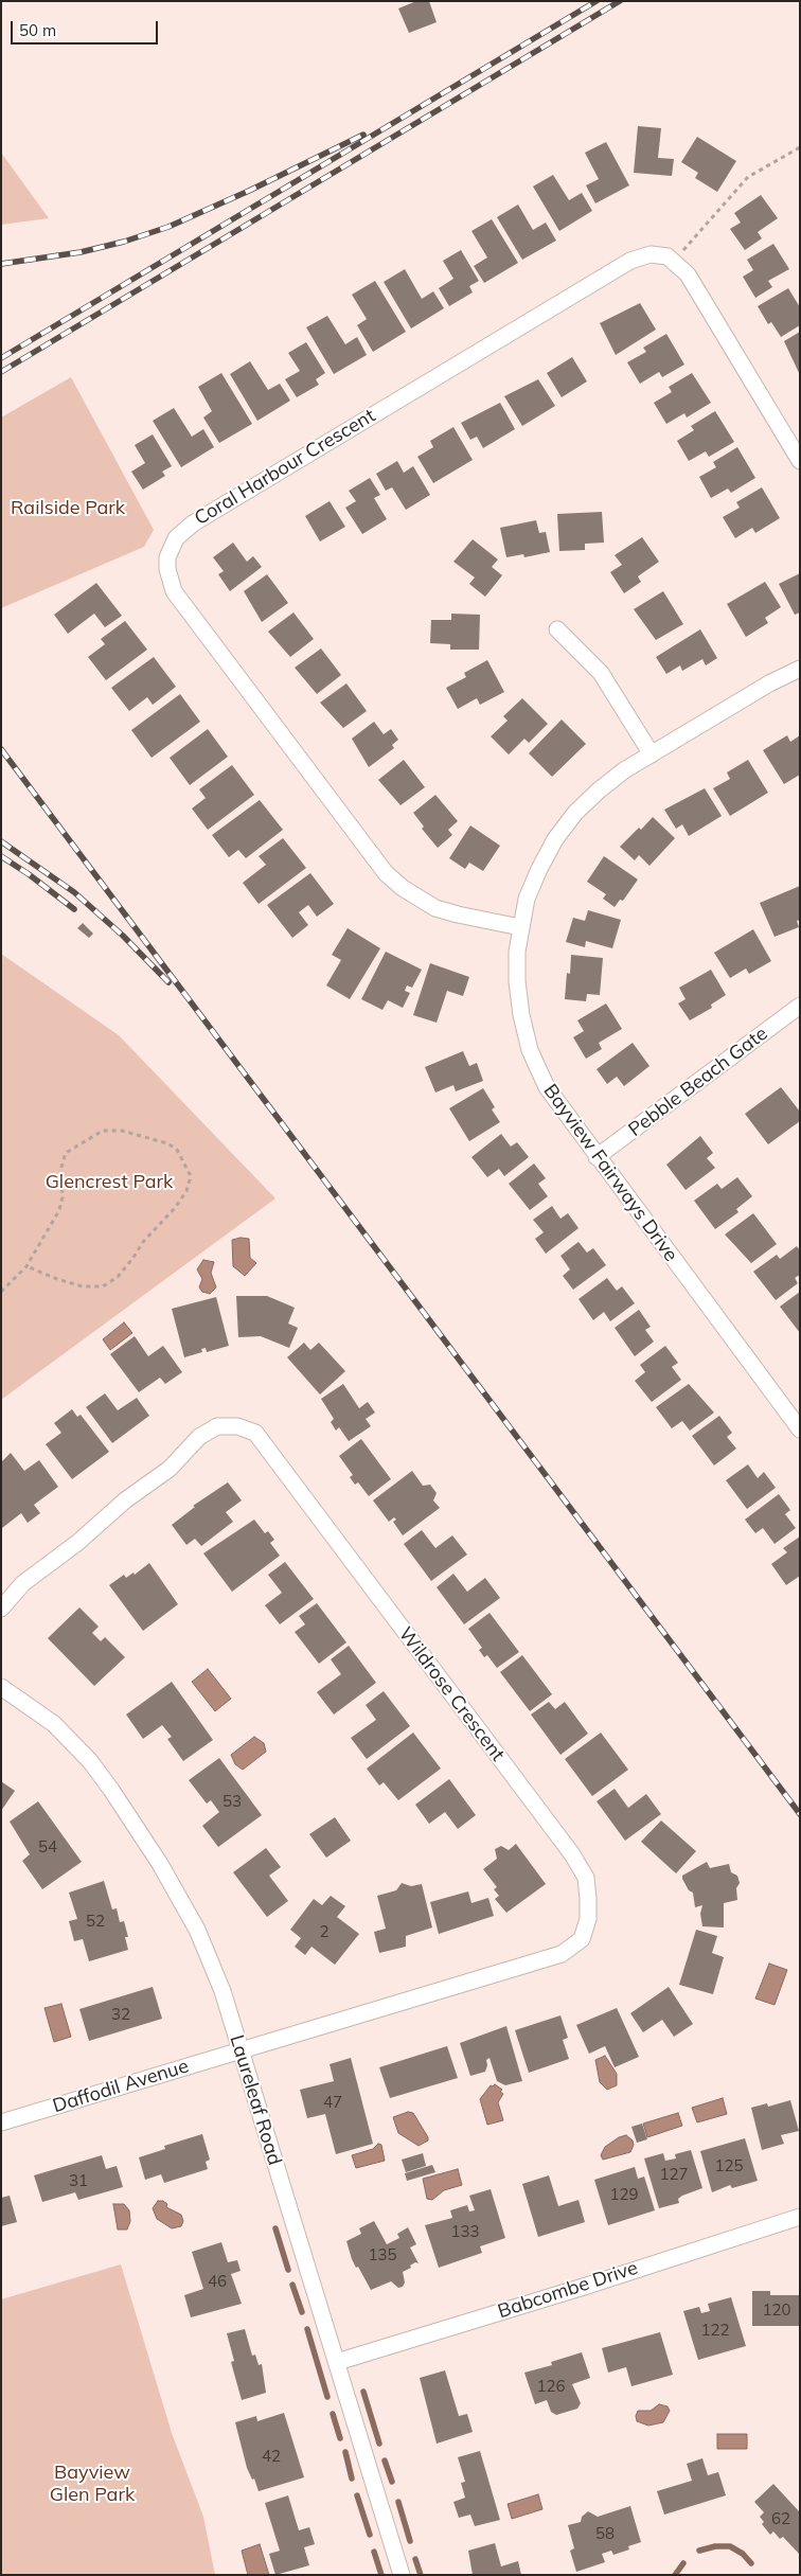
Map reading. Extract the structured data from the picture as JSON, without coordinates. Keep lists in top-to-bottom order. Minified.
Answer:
{"streets":{"street":["Coral Harbour Crescent","Pebble Beach Gate","Bayview Fairways Drive","Wildrose Crescent","Daffodil Avenue","Laureleaf Road","Babcombe Drive"]},"crossings":[["Coral Harbour Crescent","Bayview Fairways Drive"],["Pebble Beach Gate","Bayview Fairways Drive"],["Wildrose Crescent","Daffodil Avenue"],["Wildrose Crescent","Laureleaf Road"],["Daffodil Avenue","Laureleaf Road"],["Laureleaf Road","Babcombe Drive"]],"parks":["Railside Park","Glencrest Park","Bayview Glen Park"],"house_numbers":["53","54","52","2","32","47","125","127","31","129","133","135","46","120","122","126","42","62","58"],"scale_bar":"50 m"}
